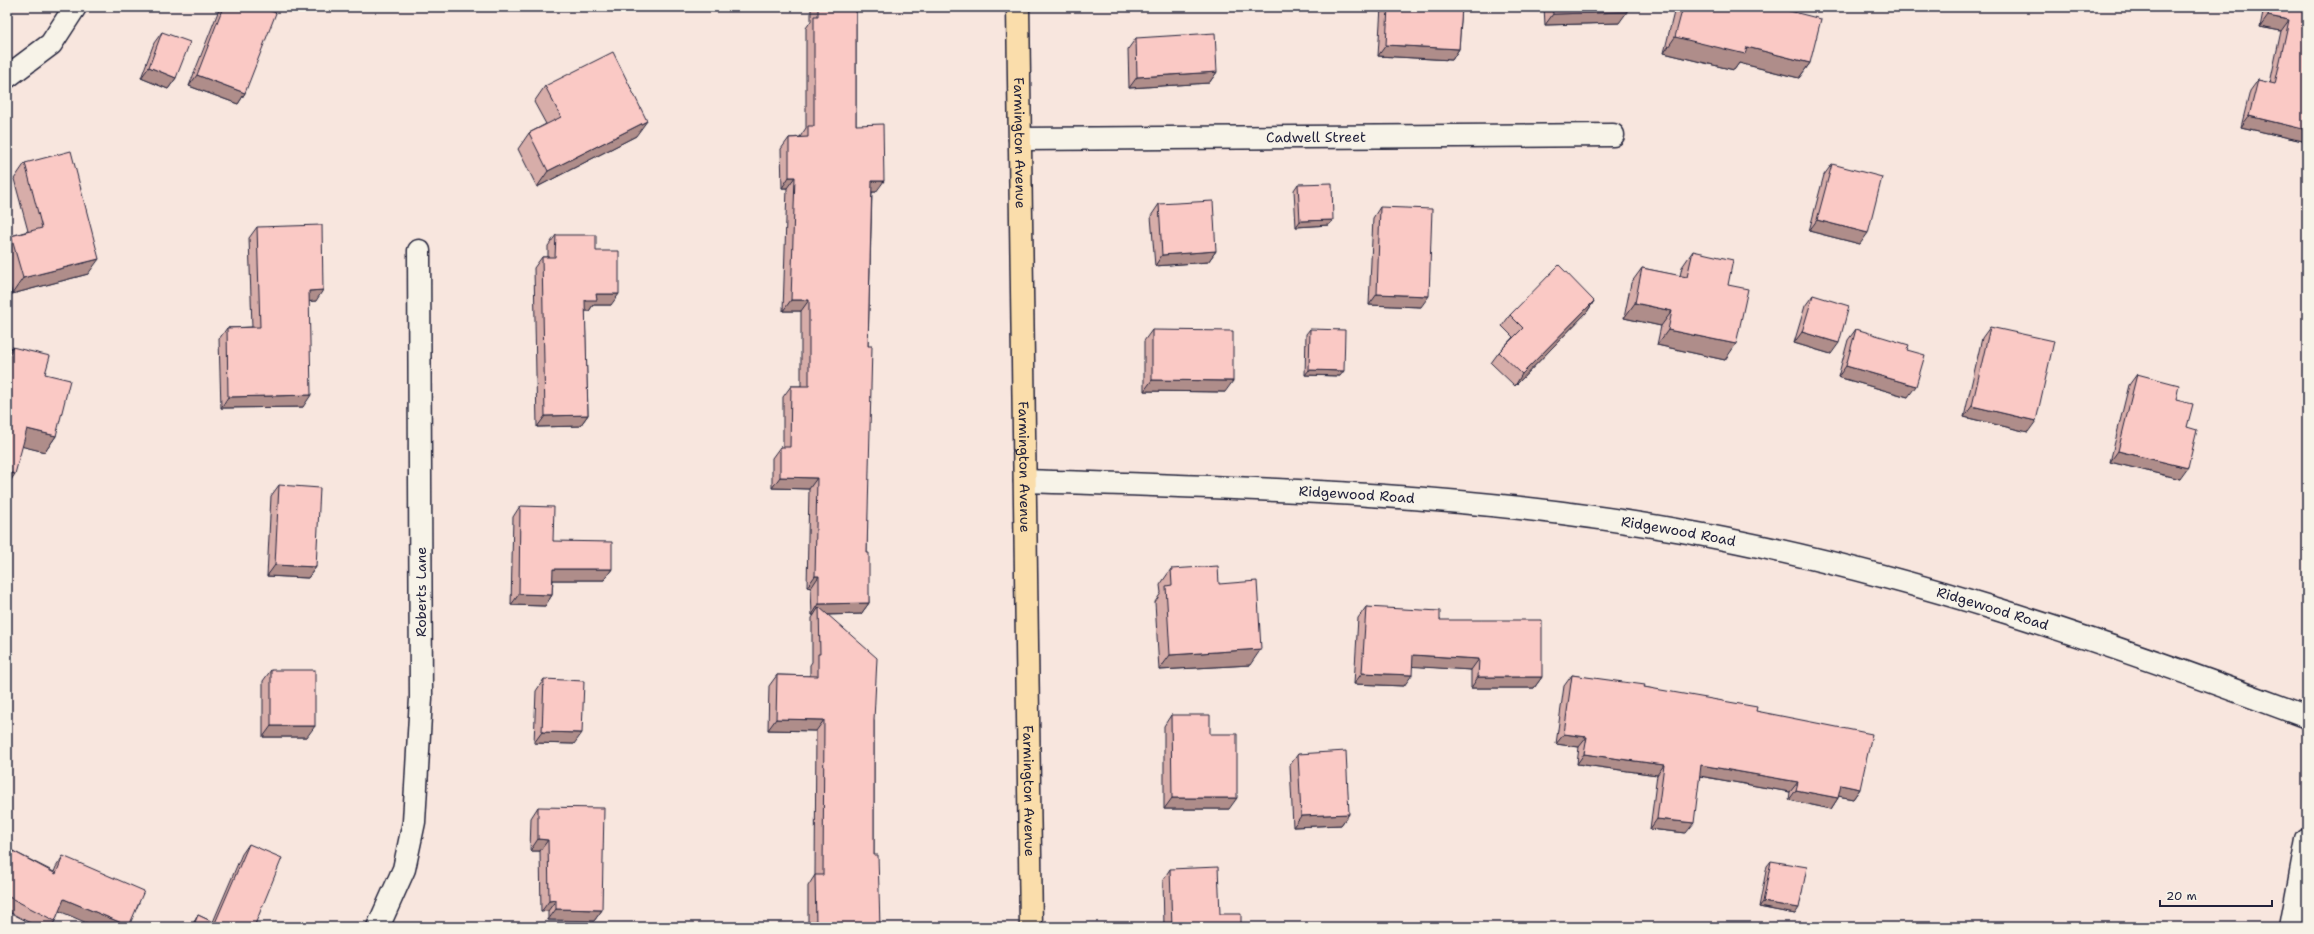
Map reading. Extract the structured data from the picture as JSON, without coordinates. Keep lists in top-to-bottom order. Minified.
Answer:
{"streets":{"main road":["Cadwell Street","Farmington Avenue","Ridgewood Road","Roberts Lane"]},"crossings":[["Cadwell Street","Farmington Avenue"],["Farmington Avenue","Ridgewood Road"]],"scale_bar":"20 m"}
